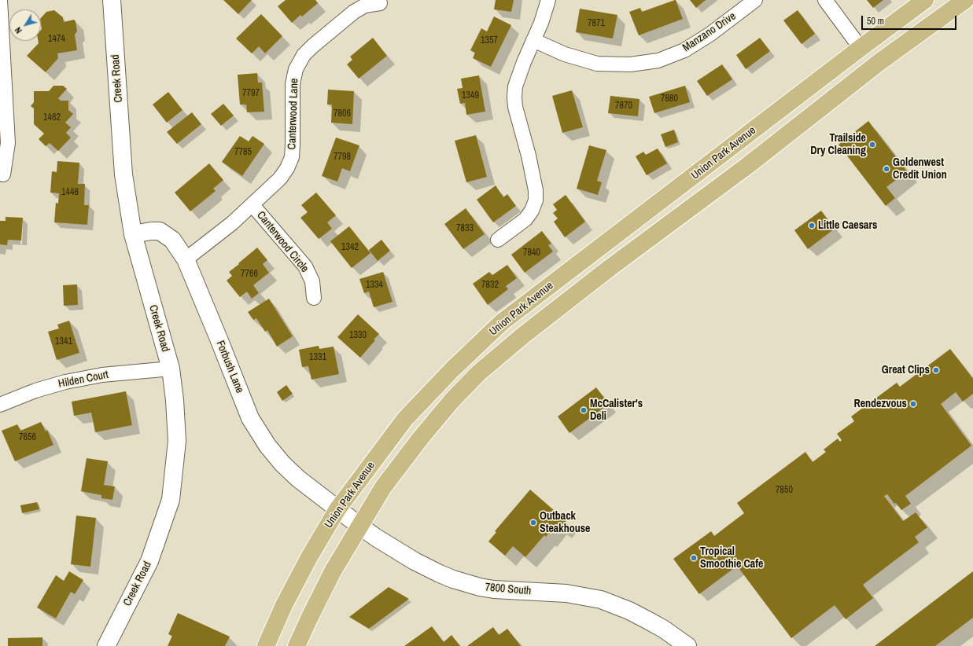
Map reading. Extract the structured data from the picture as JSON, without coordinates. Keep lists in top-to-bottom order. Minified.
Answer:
{"streets":{"main road":["Union Park Avenue"],"street":["Manzano Drive","Creek Road","Canterwood Lane","Canterwood Circle","Forbush Lane","Hilden Court","7800 South"]},"crossings":[["Creek Road","Forbush Lane"],["Creek Road","Hilden Court"],["Canterwood Lane","Canterwood Circle"],["Canterwood Lane","Forbush Lane"],["Union Park Avenue","Forbush Lane"],["Union Park Avenue","7800 South"],["Forbush Lane","7800 South"]],"places":["Trailside Dry Cleaning","Goldenwest Credit Union","Little Caesars","Great Clips","Rendezvous","McCalister's Deli","Outback Steakhouse","Tropical Smoothie Cafe"],"house_numbers":["7871","1474","1357","7797","1349","7880","7870","7806","1462","7785","7798","1448","7833","1342","7840","7766","1334","7832","1330","1341","1331","7656","7850"],"scale_bar":"50 m","north":"bottom left"}
